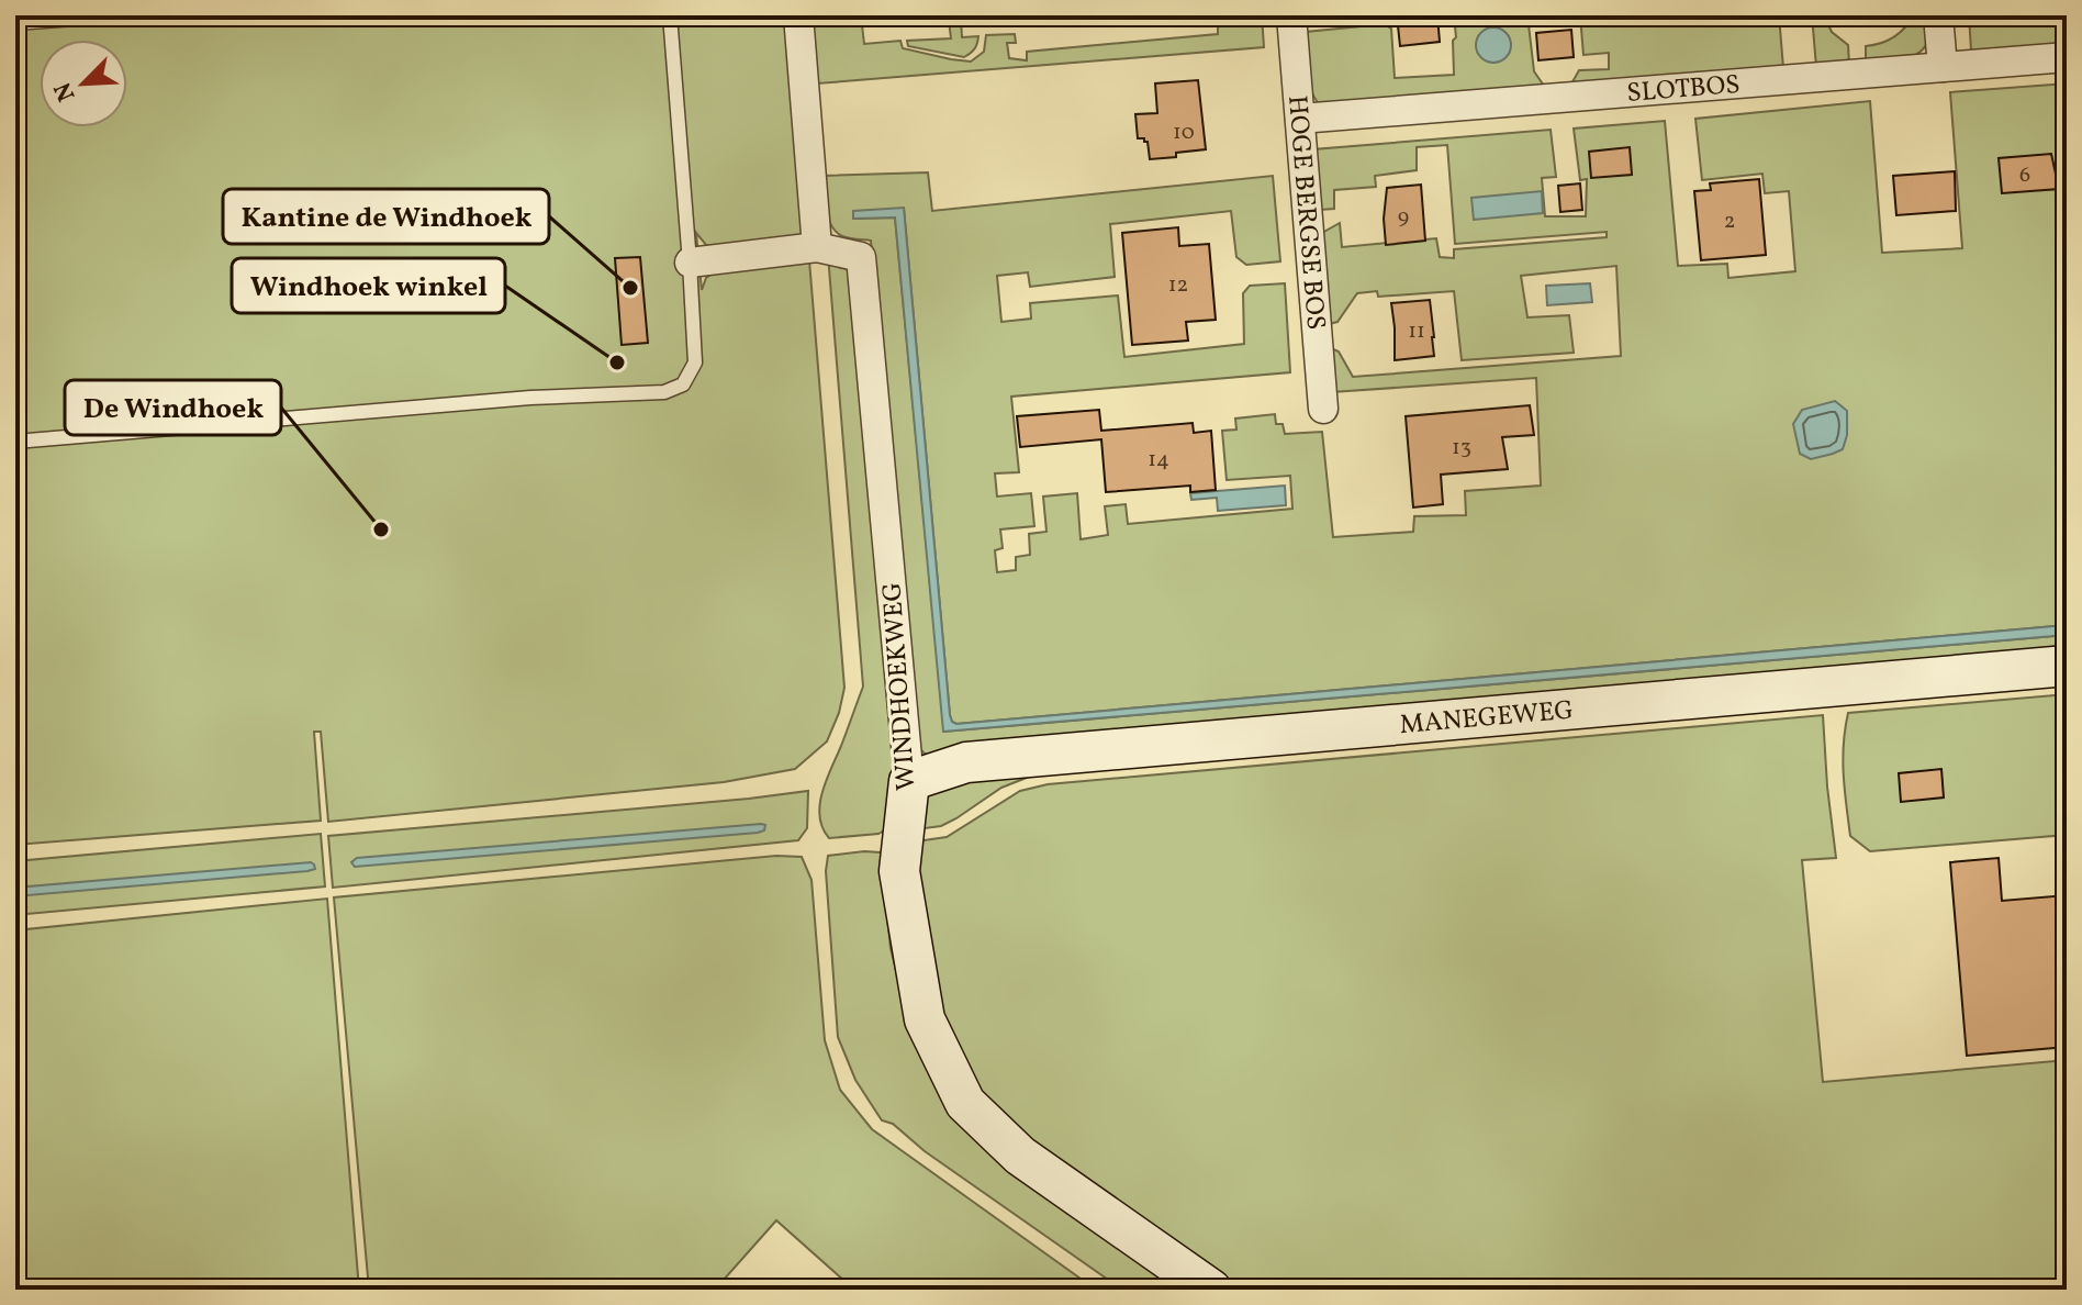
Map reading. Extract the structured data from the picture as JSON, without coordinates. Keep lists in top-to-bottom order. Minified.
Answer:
{"streets":{"street":["SLOTBOS","HOGE BERGSE BOS","WINDHOEKWEG","MANEGEWEG"]},"crossings":[["SLOTBOS","HOGE BERGSE BOS"],["WINDHOEKWEG","MANEGEWEG"]],"places":["Kantine de Windhoek","Windhoek winkel","De Windhoek"],"house_numbers":["10","6","9","2","12","11","13","14"],"north":"bottom left"}
